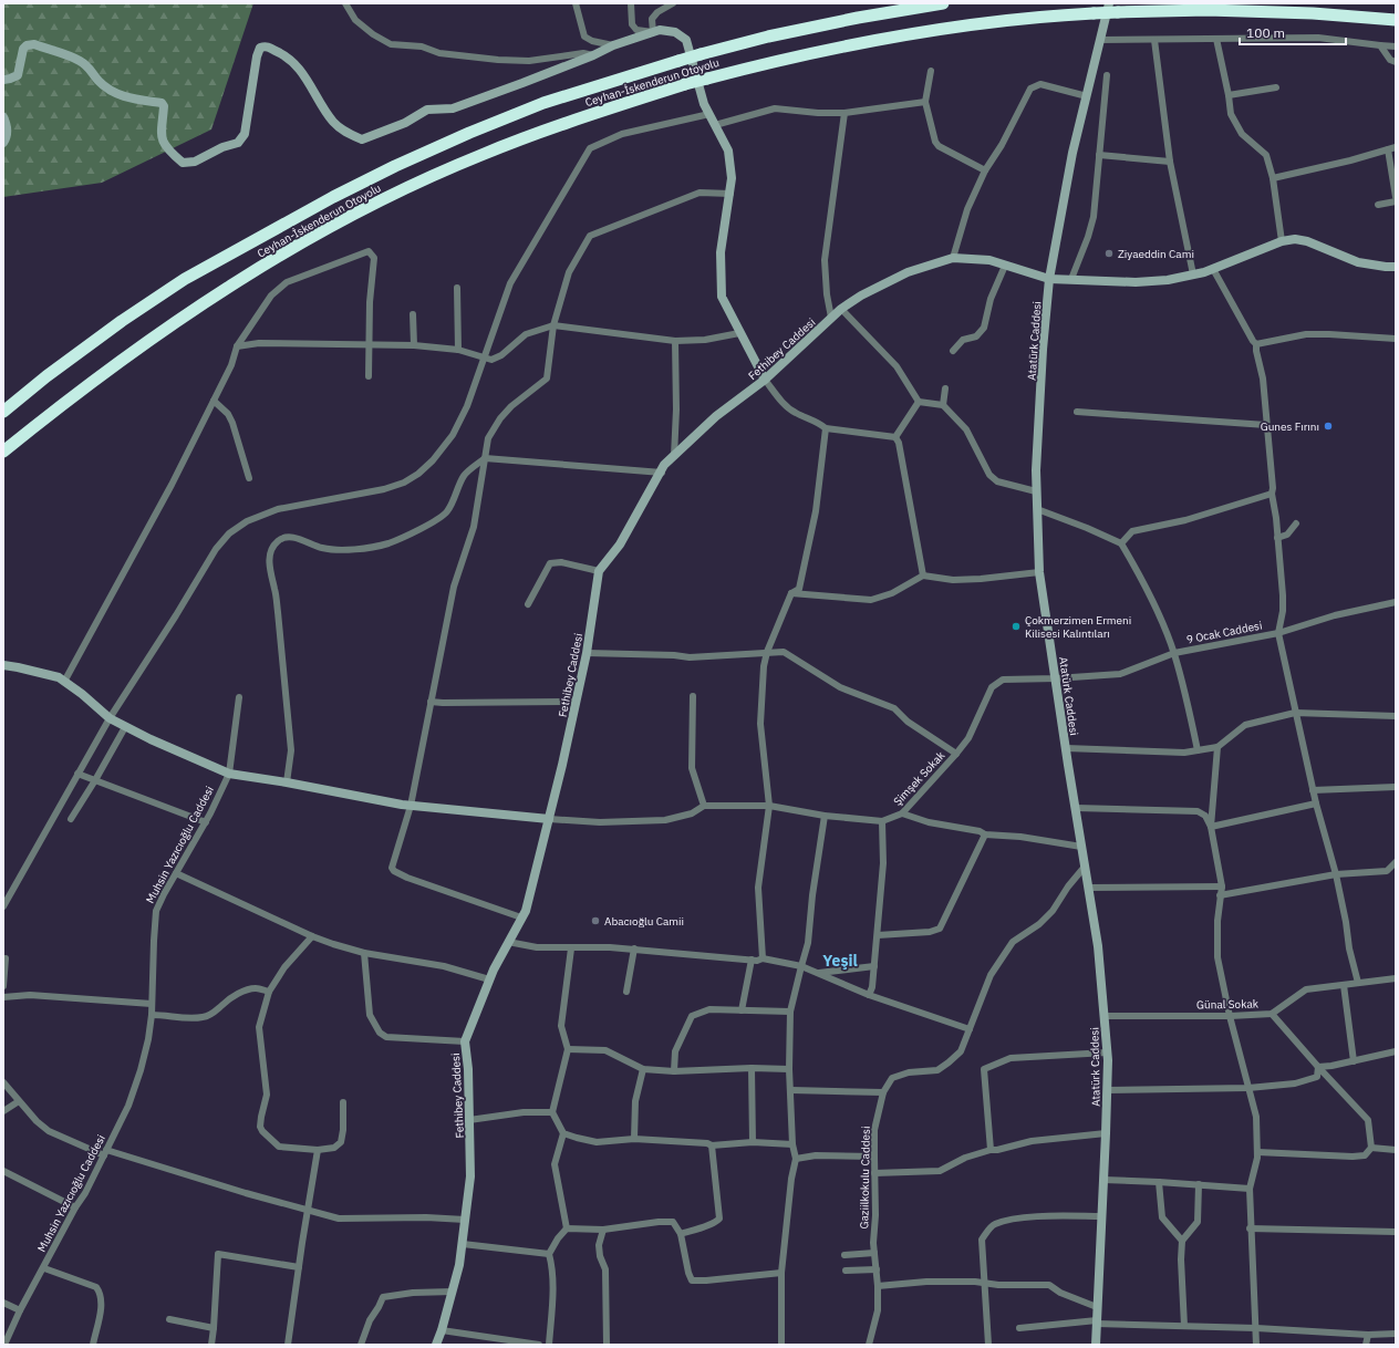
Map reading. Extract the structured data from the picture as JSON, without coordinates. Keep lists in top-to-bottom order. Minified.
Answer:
{"streets":{"highway":["Ceyhan-İskenderun Otoyolu"],"street":["Atatürk Caddesi","Fethibey Caddesi","9 Ocak Caddesi","Şimşek Sokak","Muhsin Yazıcıoğlu Caddesi","Günal Sokak","Gaziilkokulu Caddesi"]},"crossings":[["Atatürk Caddesi","Fethibey Caddesi"],["Atatürk Caddesi","9 Ocak Caddesi"],["Atatürk Caddesi","Şimşek Sokak"],["Atatürk Caddesi","Günal Sokak"],["Atatürk Caddesi","Gaziilkokulu Caddesi"],["9 Ocak Caddesi","Şimşek Sokak"]],"districts":["Yeşil"],"places":["Ziyaeddin Cami","Gunes Fırını","Çokmerzimen Ermeni Kilisesi Kalıntıları","Abacıoğlu Camii"],"scale_bar":"100 m"}
